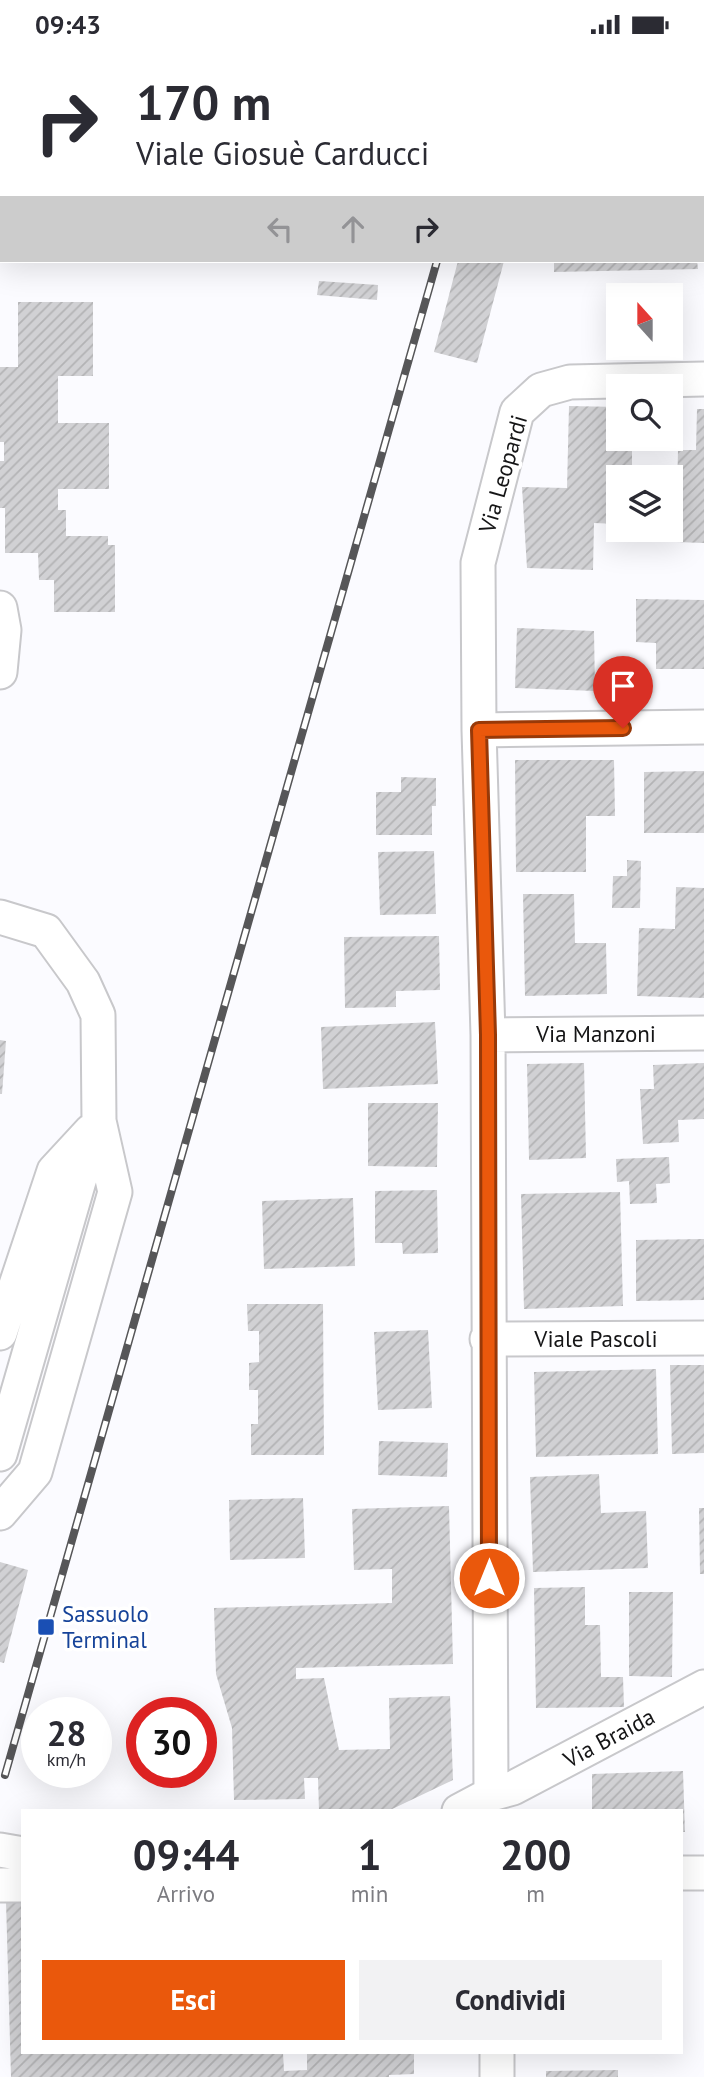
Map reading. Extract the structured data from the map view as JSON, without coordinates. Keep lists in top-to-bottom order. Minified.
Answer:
{"streets":{"street":["Via Leopardi","Via Manzoni","Viale Pascoli","Via Braida"]},"crossings":[["Via Leopardi","Via Manzoni"],["Via Leopardi","Viale Pascoli"],["Via Leopardi","Via Braida"]],"places":{"transit":["Sassuolo Terminal"]},"north":"top","page":{"status":"09:43","turn":["170 m","Viale Giosuè Carducci"],"speed":"28 km/h","limit":"30","eta":["09:44","Arrivo","1","min","200","m"],"buttons":["Esci","Condividi"]}}
